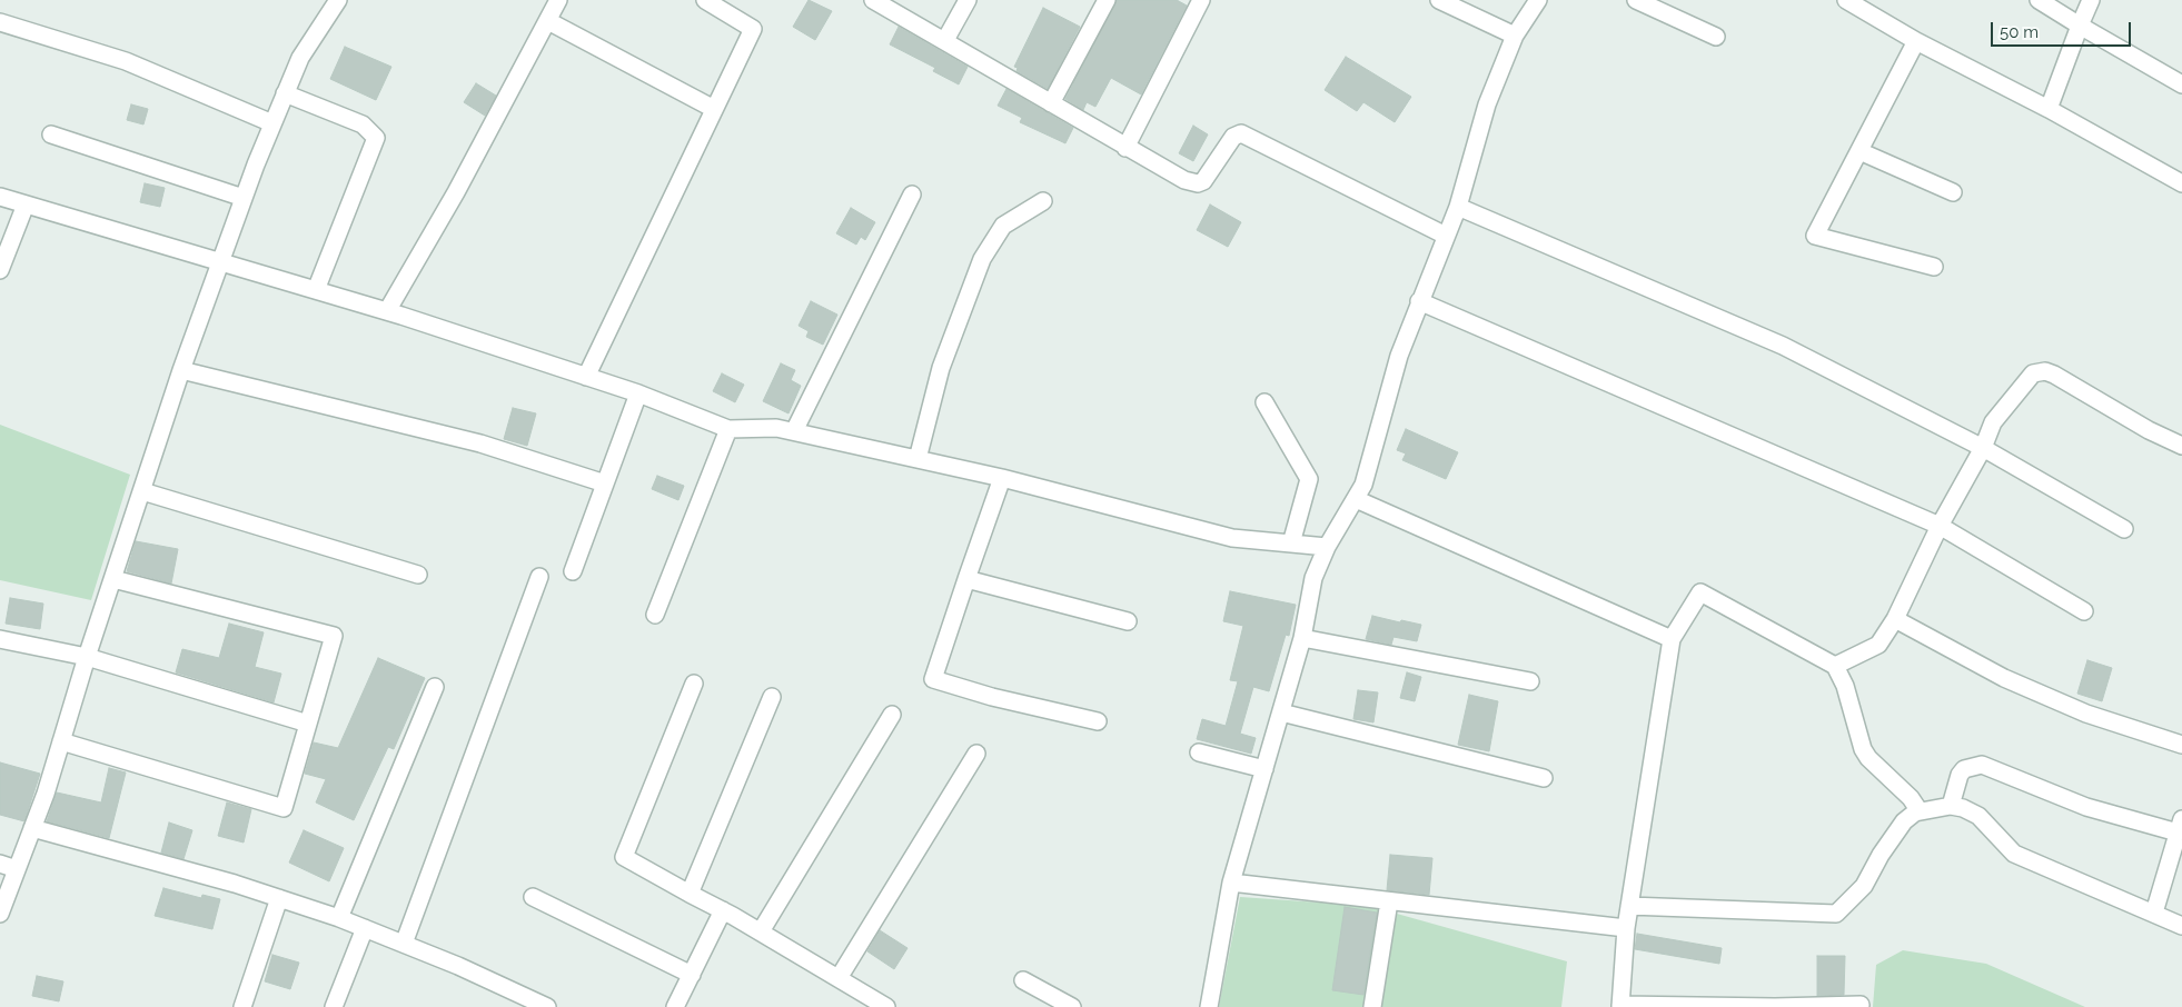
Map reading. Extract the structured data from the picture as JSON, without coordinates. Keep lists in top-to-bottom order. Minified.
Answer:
{"scale_bar":"50 m"}
